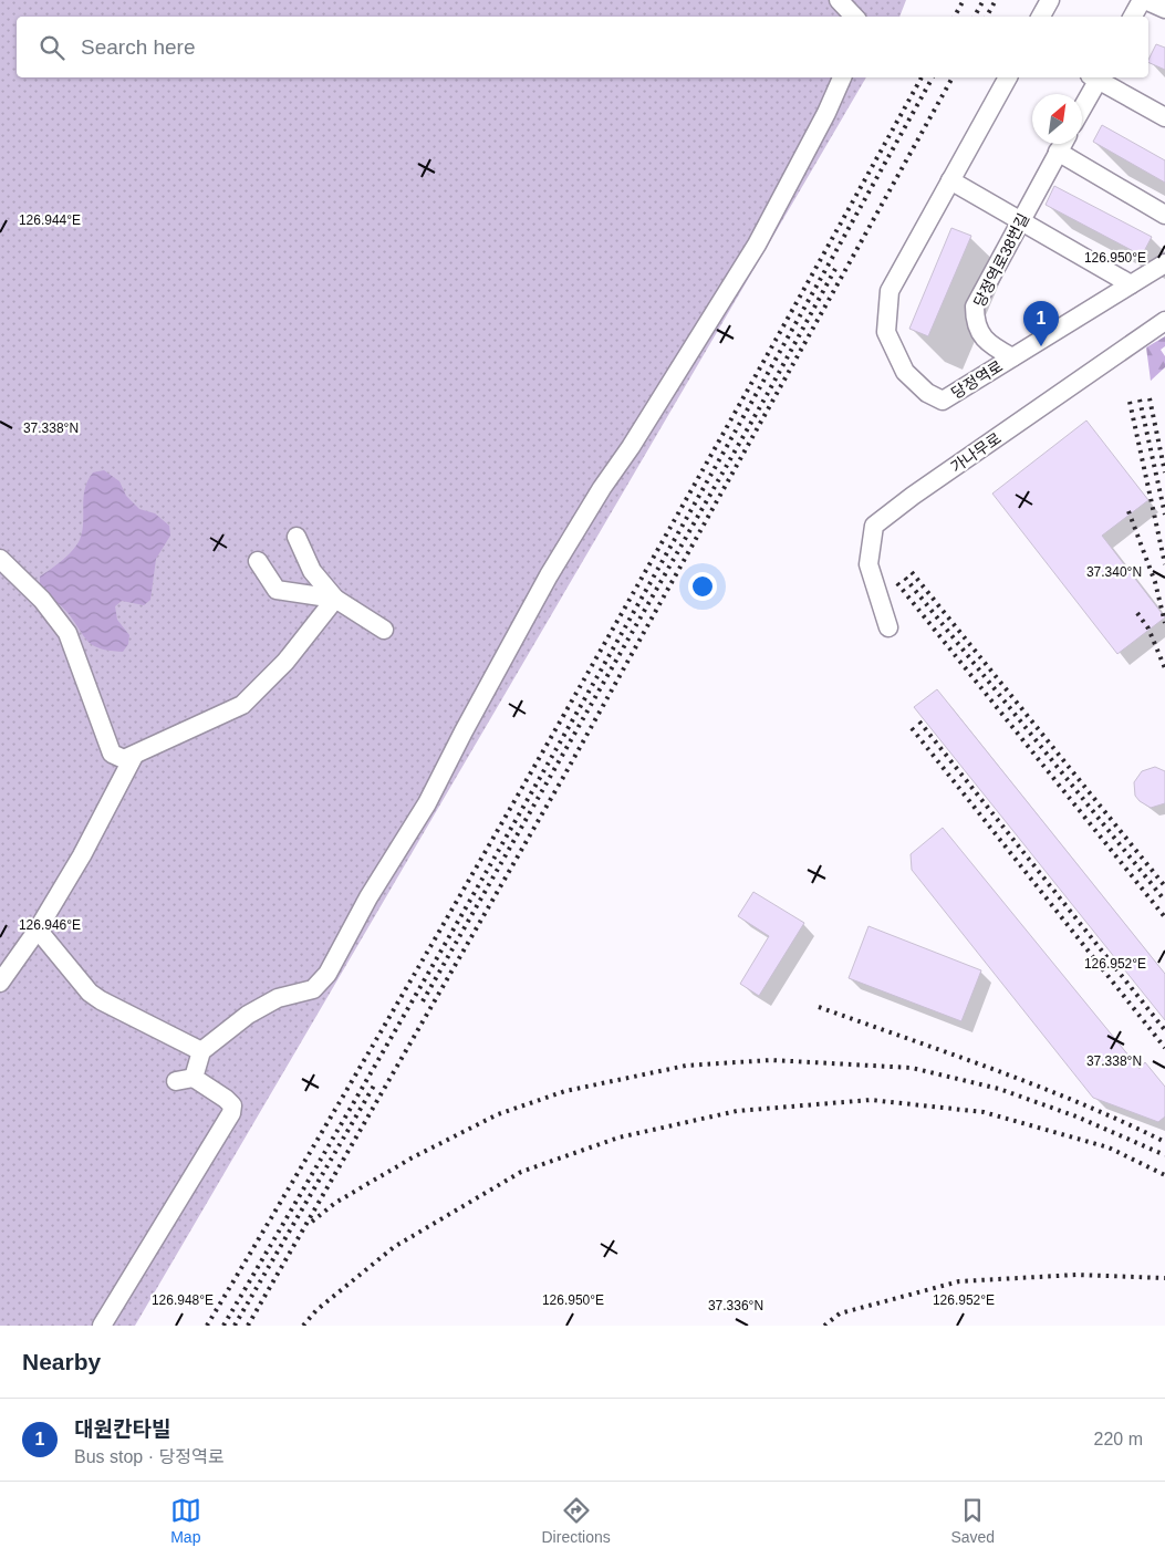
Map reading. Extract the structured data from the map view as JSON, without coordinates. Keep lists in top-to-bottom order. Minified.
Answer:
{"streets":{"street":["당정역로38번길","당정역로","가나무로"]},"crossings":[["당정역로38번길","당정역로"]],"north":"top right","page":{"search":"Search here","pins":"1","heading":"Nearby","list":[{"mark":"1","name":"대원칸타빌","note":"Bus stop · 당정역로","value":"220 m"}],"nav":["Map","Directions","Saved"]},"coordinates":["126.944°E","126.950°E","37.338°N","37.340°N","126.946°E","126.952°E","126.948°E","37.336°N"]}
